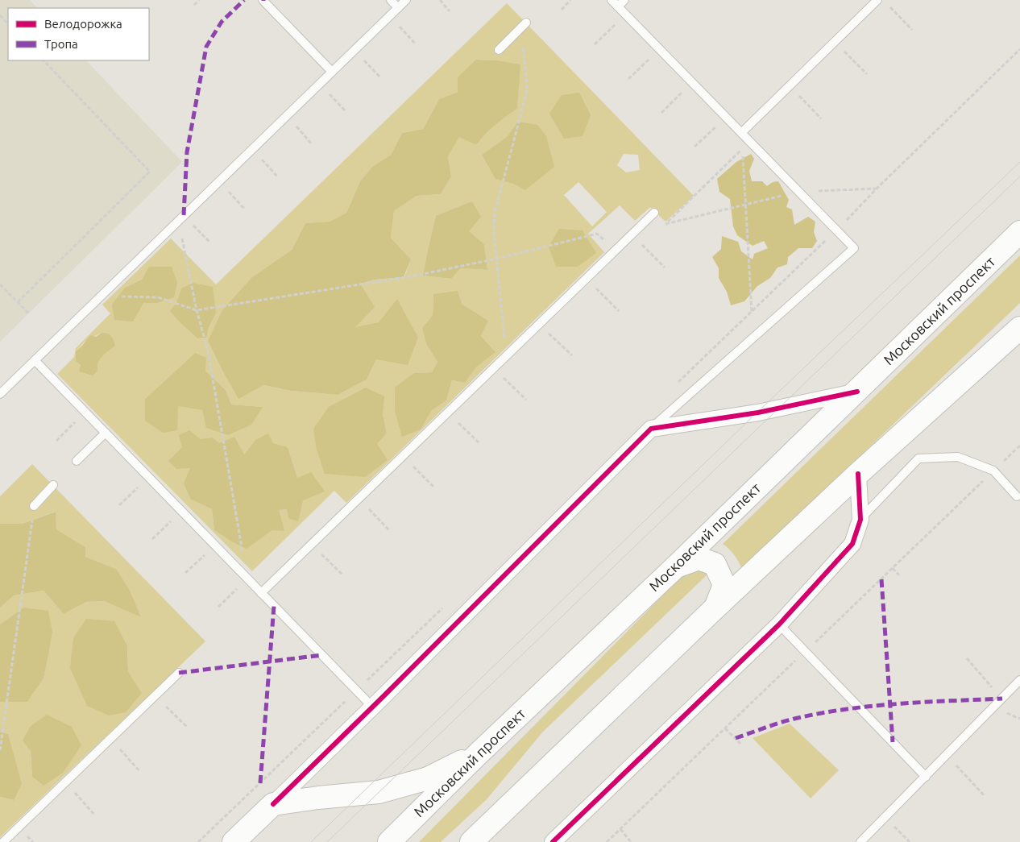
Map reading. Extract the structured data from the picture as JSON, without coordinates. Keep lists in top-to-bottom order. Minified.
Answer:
{"streets":{"main road":["Московский проспект"]},"legend":["Велодорожка","Тропа"]}
